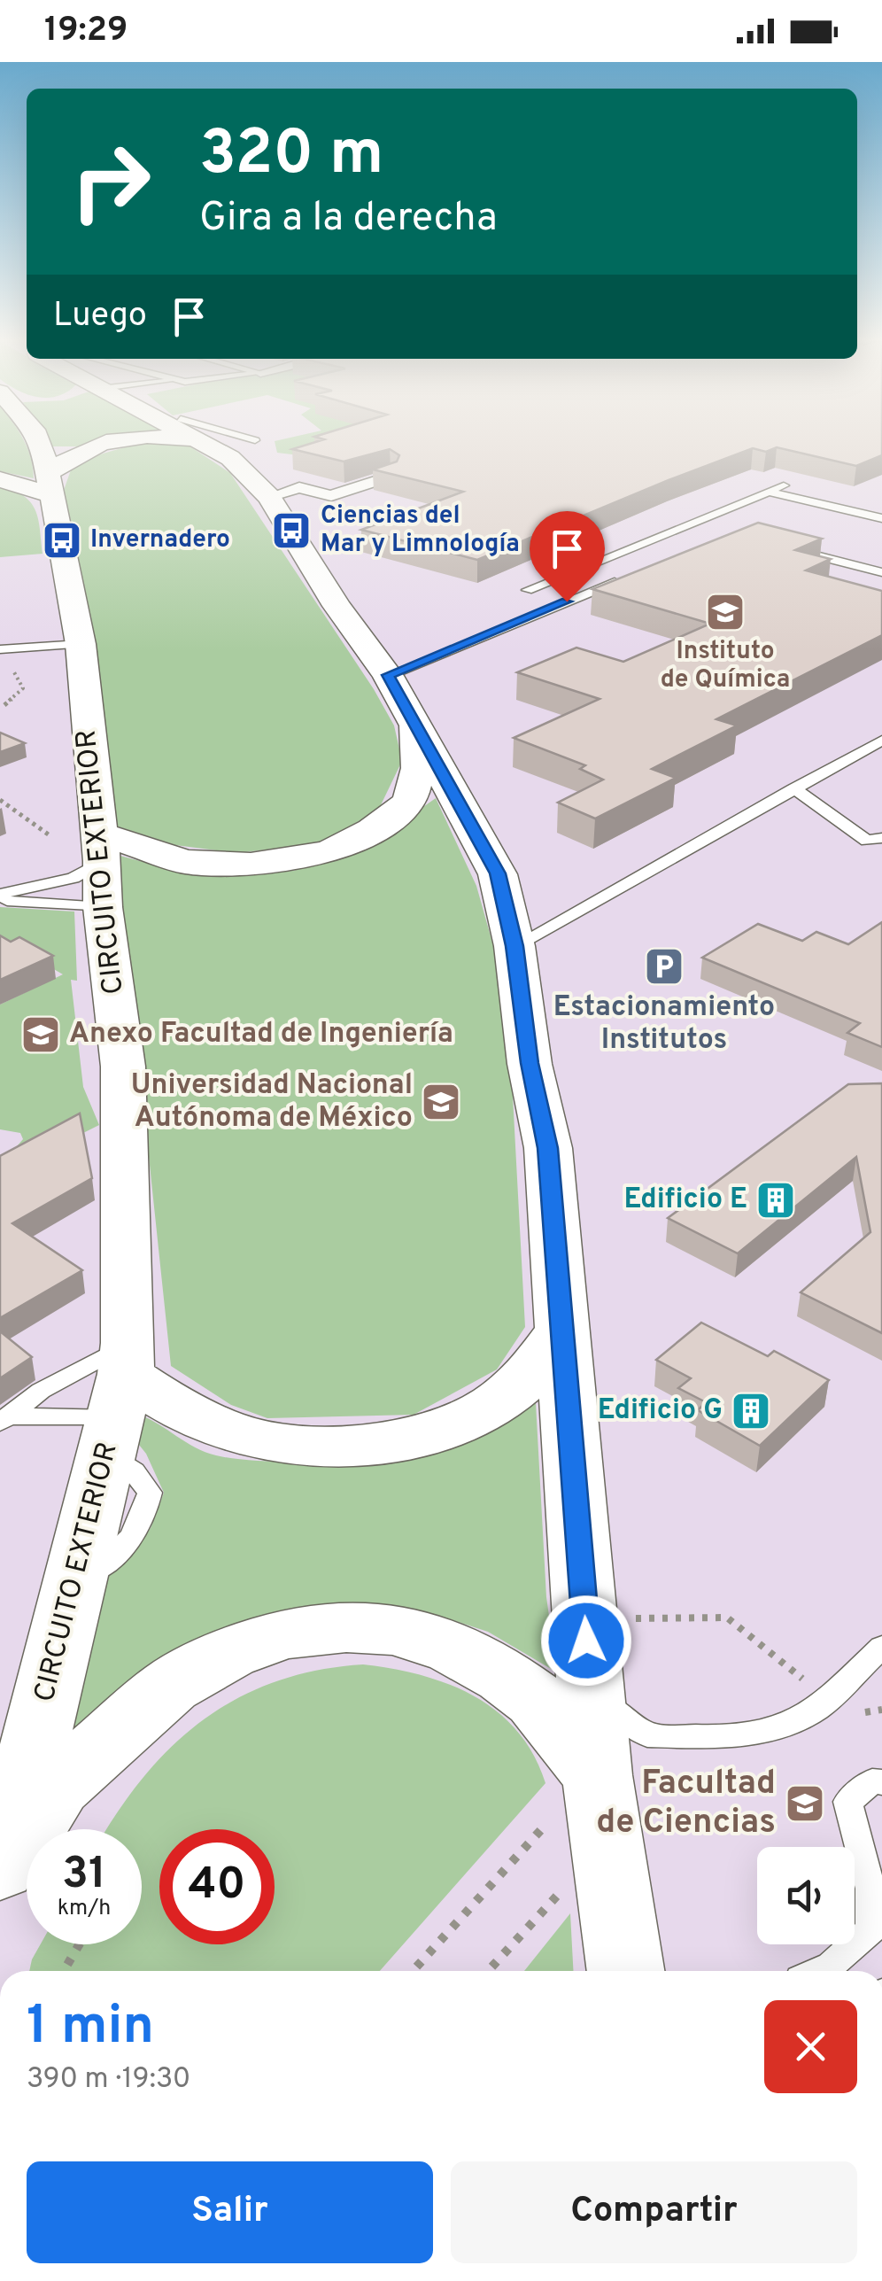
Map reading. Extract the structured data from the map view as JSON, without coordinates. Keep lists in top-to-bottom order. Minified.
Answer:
{"streets":{"street":["CIRCUITO EXTERIOR"]},"places":{"bus stop":["Ciencias del Mar y Limnología","Invernadero"],"school or university":["Instituto de Química","Anexo Facultad de Ingeniería","Universidad Nacional Autónoma de México","Facultad de Ciencias"],"parking":["Estacionamiento Institutos"],"building":["Edificio E","Edificio G"]},"page":{"status":"19:29","turn":["320 m","Gira a la derecha"],"then":"Luego","speed":"31 km/h","limit":"40","heading":["1 min","390 m · 19:30"],"buttons":["Salir","Compartir"]}}
